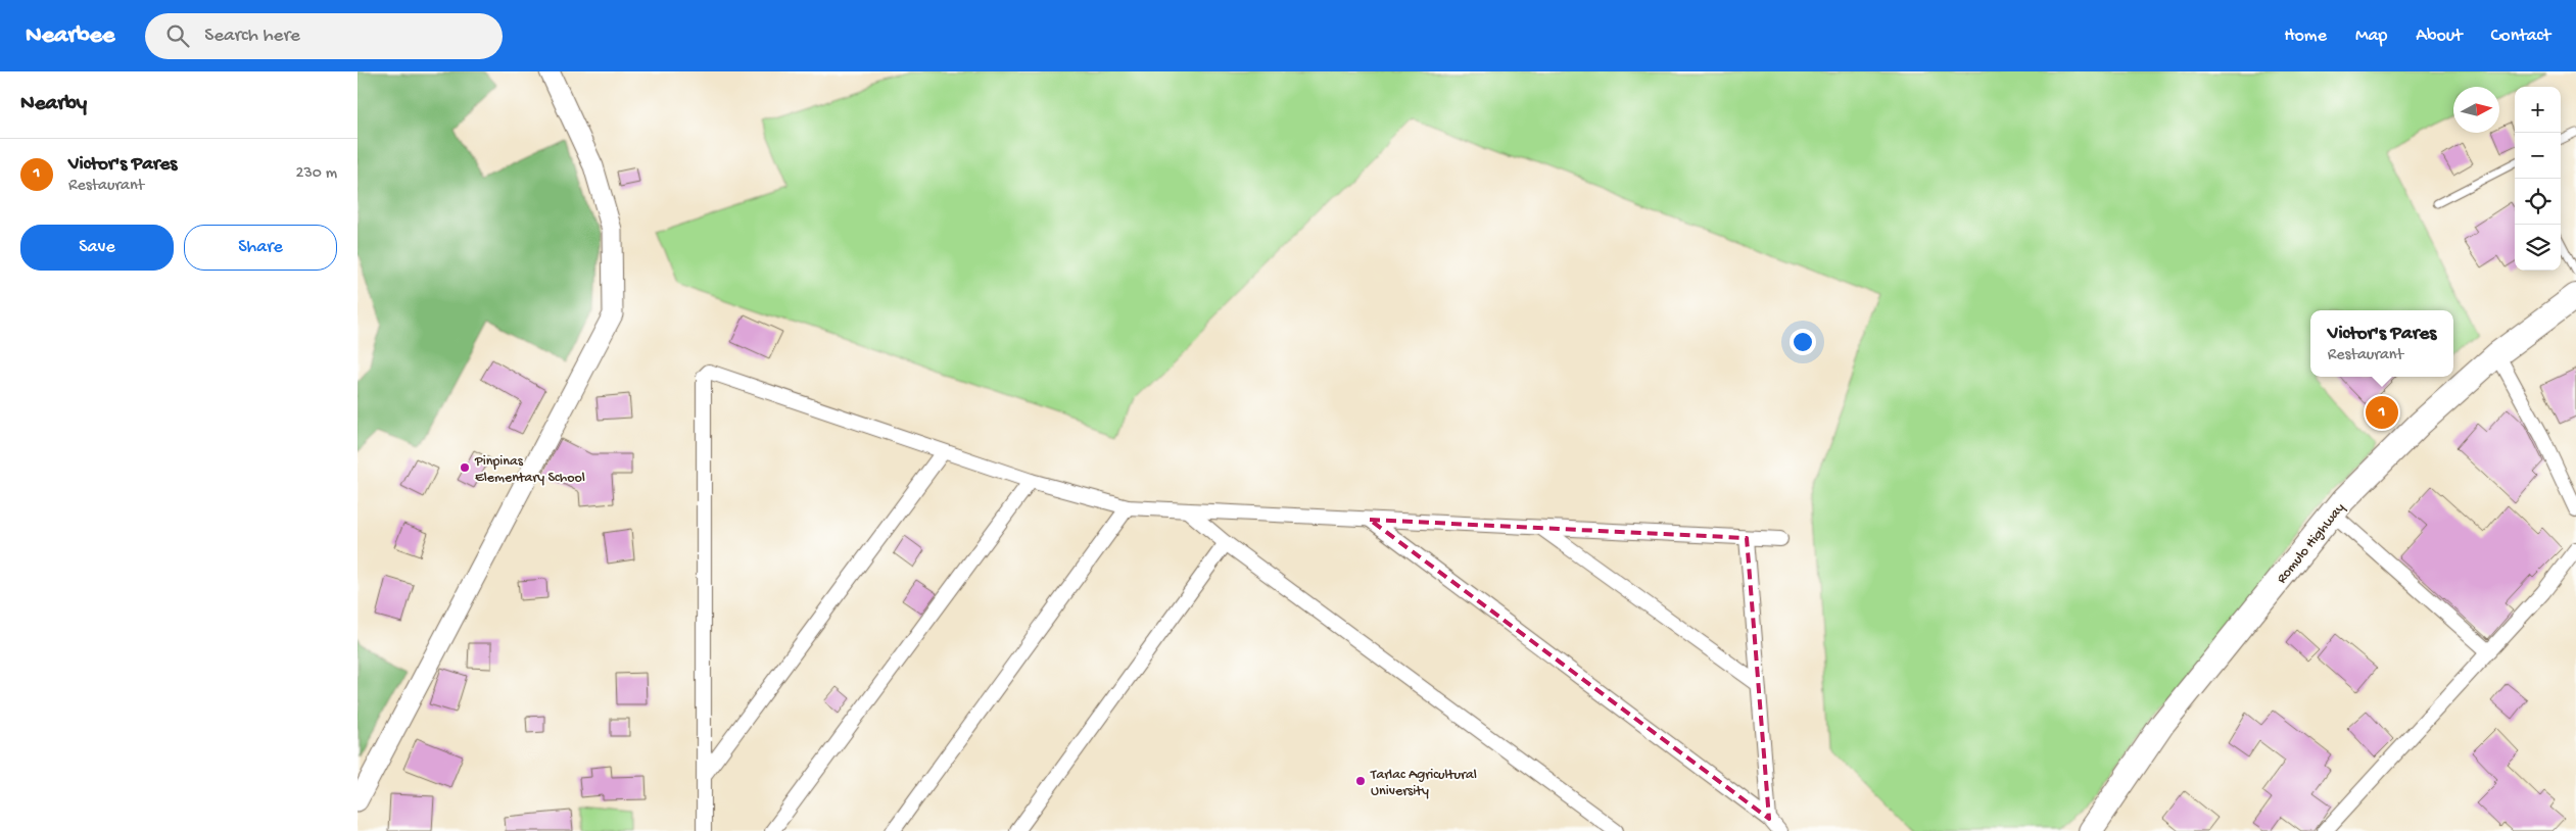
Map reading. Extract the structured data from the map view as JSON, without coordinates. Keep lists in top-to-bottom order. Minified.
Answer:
{"streets":{"highway":["Romulo Highway"]},"places":["Pinpinas Elementary School","Tarlac Agricultural University"],"north":"right","page":{"header":"Nearbee","search":"Search here","nav":["Home","Map","About","Contact"],"heading":"Nearby","map_buttons":["+","−"],"list":[{"mark":"1","name":"Victor's Pares","note":"Restaurant","value":"230 m"}],"buttons":["Save","Share"],"popup":["Victor's Pares","Restaurant"],"pins":"1"}}
